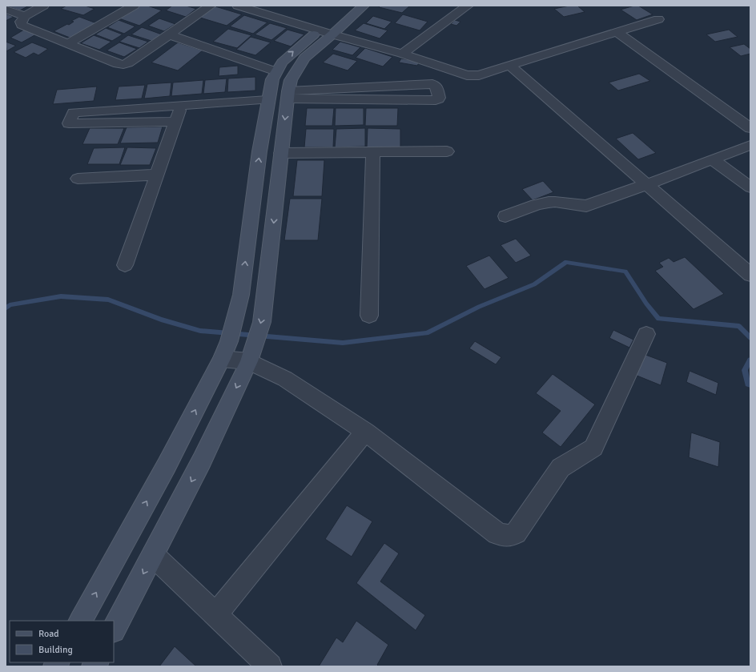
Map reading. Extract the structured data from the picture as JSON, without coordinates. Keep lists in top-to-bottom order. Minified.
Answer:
{"legend":["Road","Building"]}
